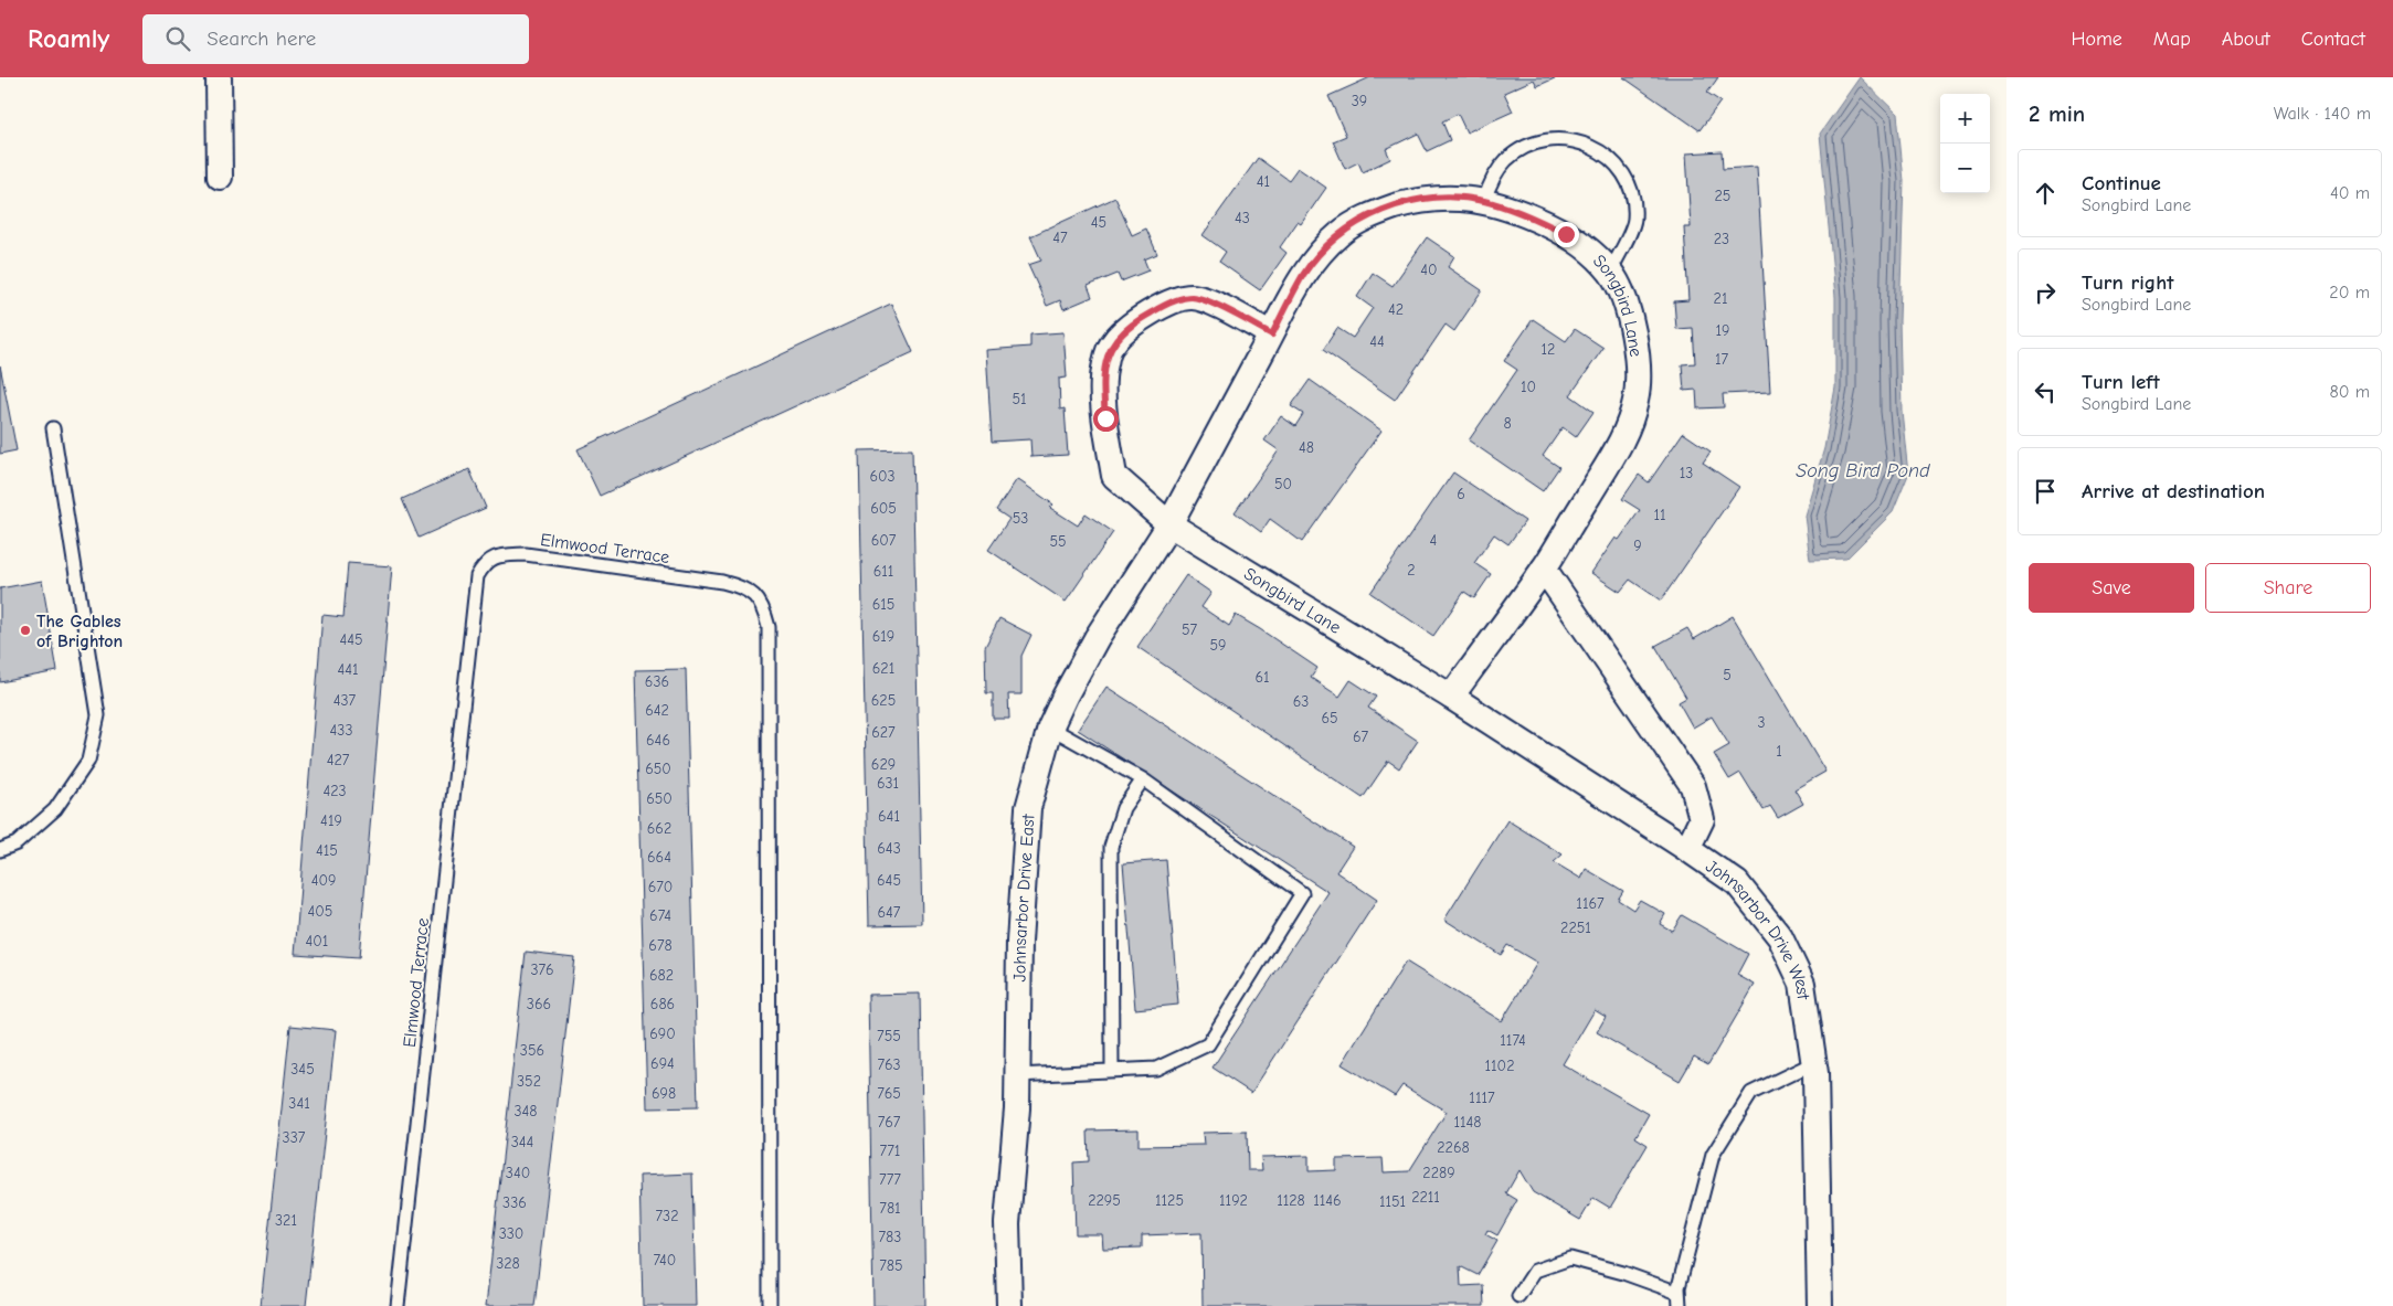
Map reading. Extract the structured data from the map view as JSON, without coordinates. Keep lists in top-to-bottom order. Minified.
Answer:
{"streets":{"street":["Songbird Lane","Johnsarbor Drive East","Johnsarbor Drive West"],"lane":["Elmwood Terrace"]},"crossings":[["Songbird Lane","Johnsarbor Drive East"],["Songbird Lane","Johnsarbor Drive West"]],"water":["Song Bird Pond"],"places":["The Gables of Brighton"],"house_numbers":["39","41","25","43","45","47","23","40","21","42","19","44","12","17","10","51","8","48","13","603","50","6","605","11","53","607","4","55","9","2","611","615","57","619","445","59","621","441","5","61","636","437","625","63","642","65","3","433","627","67","646","1","427","629","650","631","423","650","641","419","662","643","415","664","409","645","670","1167","405","647","674","2251","401","678","376","682","366","686","690","755","1174","356","694","763","1102","345","352","698","765","1117","341","348","767","1148","337","344","2268","771","340","2289","777","2211","2295","1125","1192","1128","1146","1151","336","781","732","321","330","783","740","328","785"],"page":{"header":"Roamly","search":"Search here","nav":["Home","Map","About","Contact"],"heading":["2 min","Walk · 140 m"],"map_buttons":["+","−"],"list":[["Continue","Songbird Lane","40 m"],["Turn right","Songbird Lane","20 m"],["Turn left","Songbird Lane","80 m"],"Arrive at destination"],"buttons":["Save","Share"]}}
